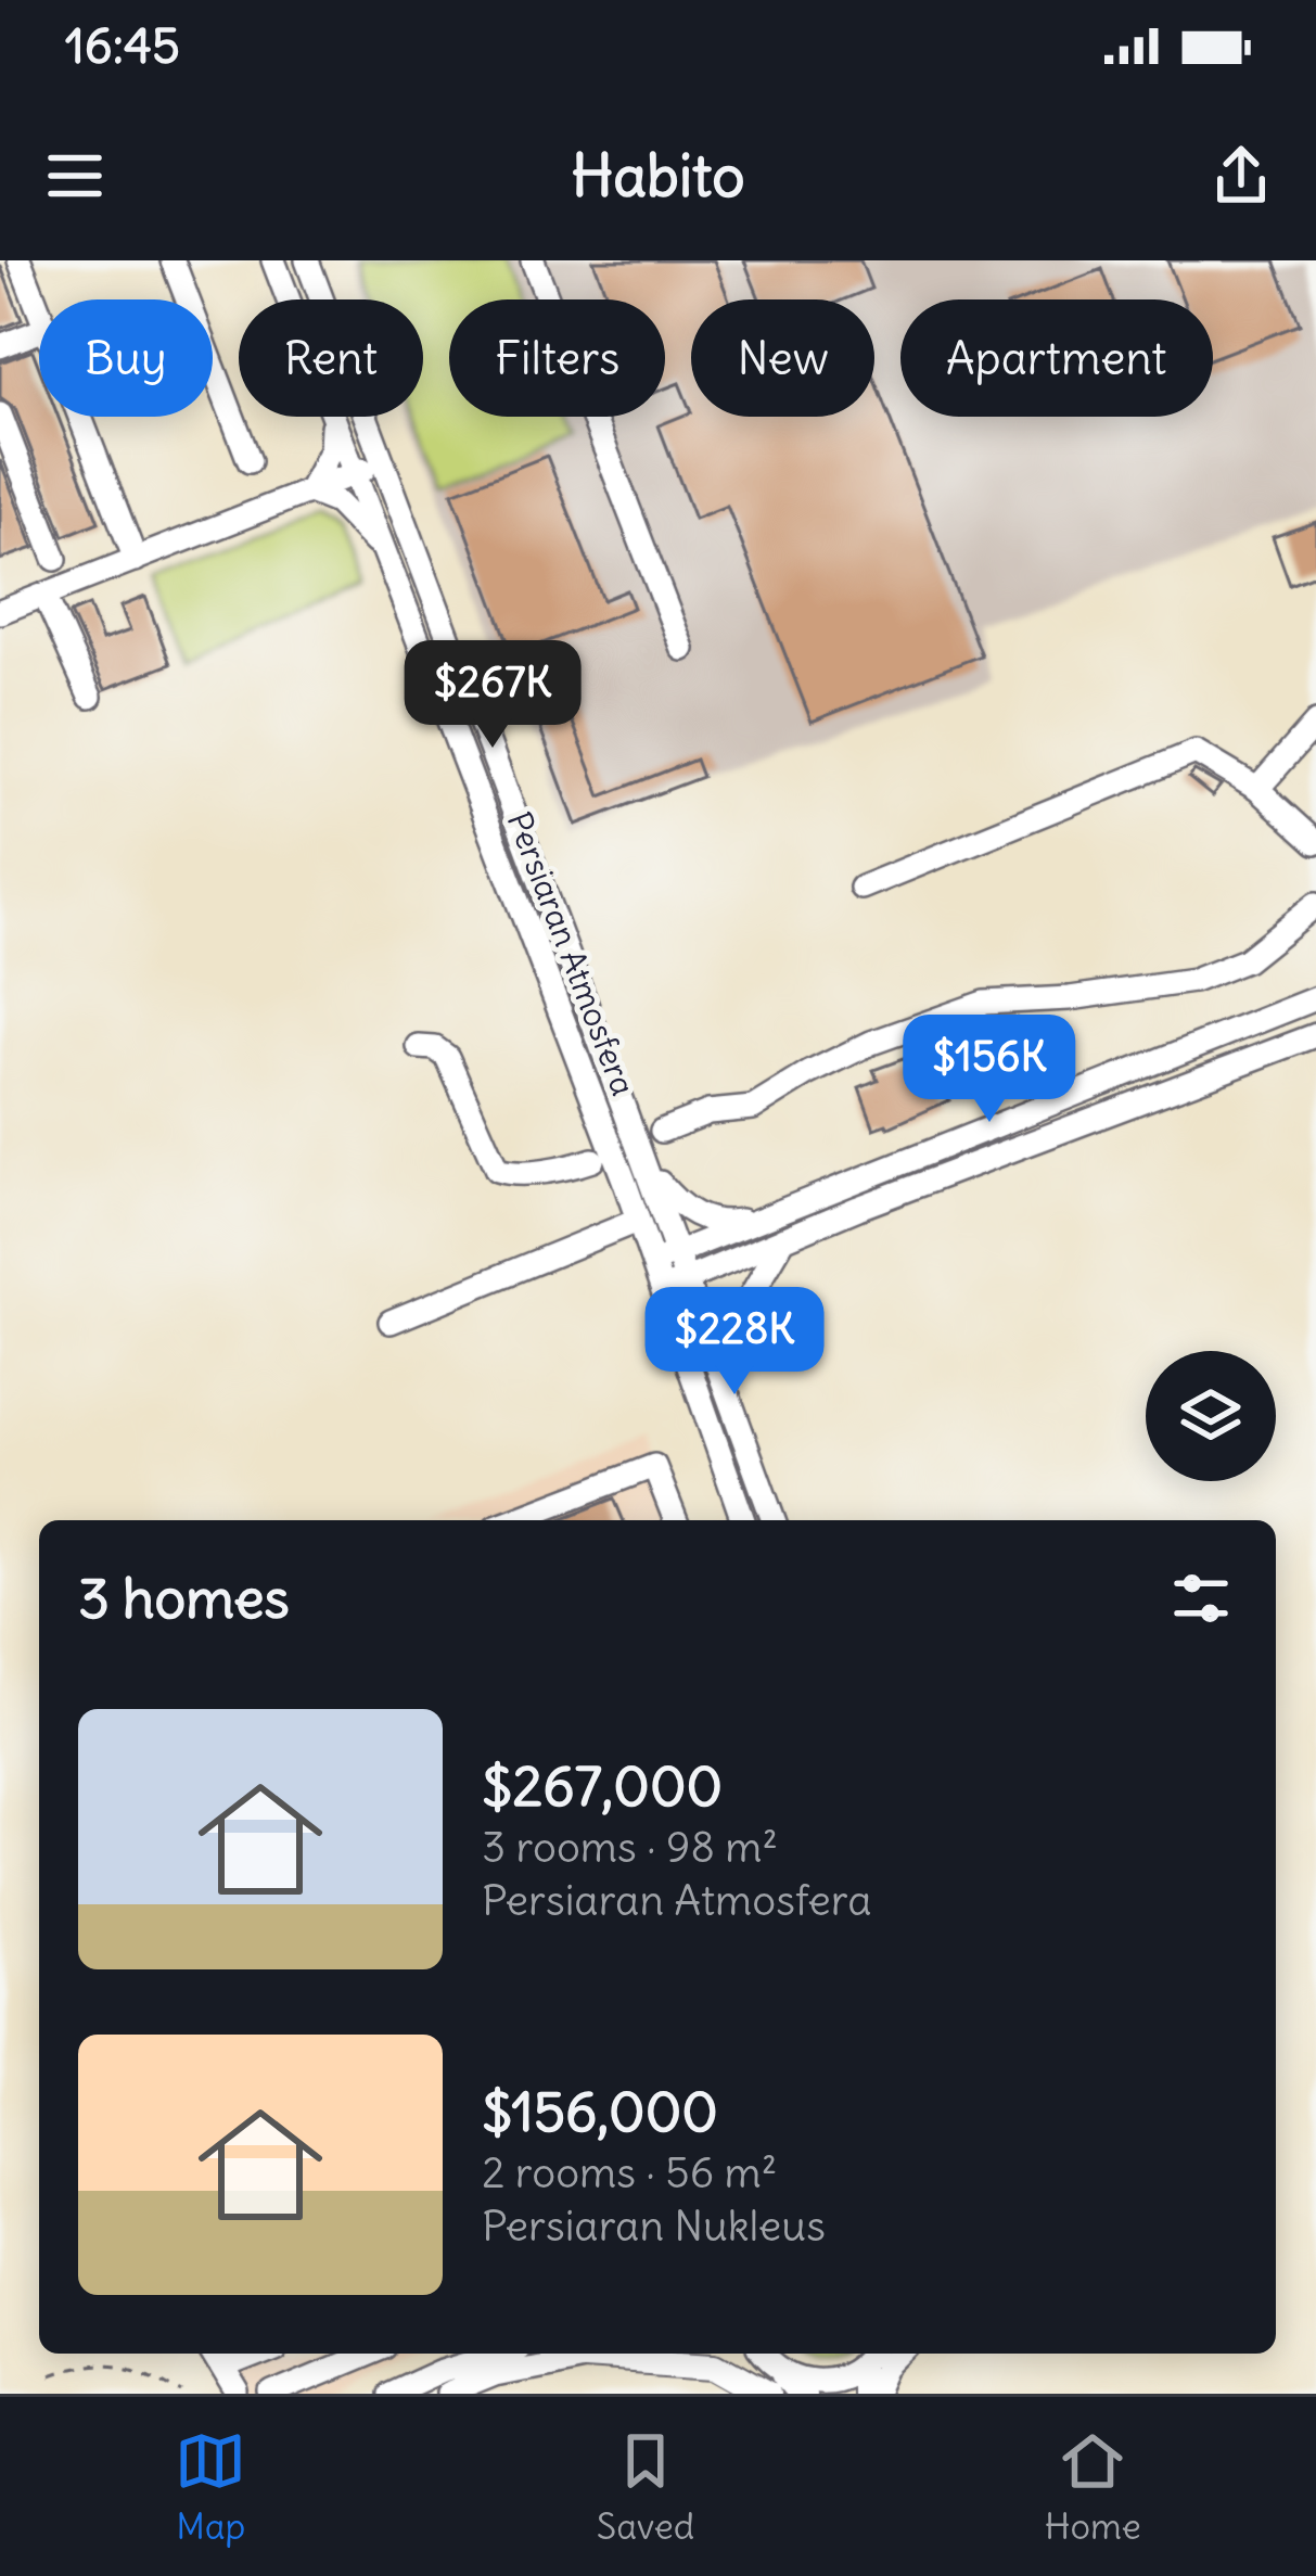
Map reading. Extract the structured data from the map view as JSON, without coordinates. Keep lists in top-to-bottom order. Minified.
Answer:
{"streets":{"street":["Persiaran Atmosfera"]},"page":{"status":"16:45","header":"Habito","chip":["Buy","Rent","Filters","New","Apartment"],"price":["$267K","$156K","$228K"],"heading":"3 homes","list":[{"name":"$267,000","note":"3 rooms · 98 m² · Persiaran Atmosfera"},{"name":"$156,000","note":"2 rooms · 56 m² · Persiaran Nukleus"}],"tabs":["Map","Saved","Home"]}}
